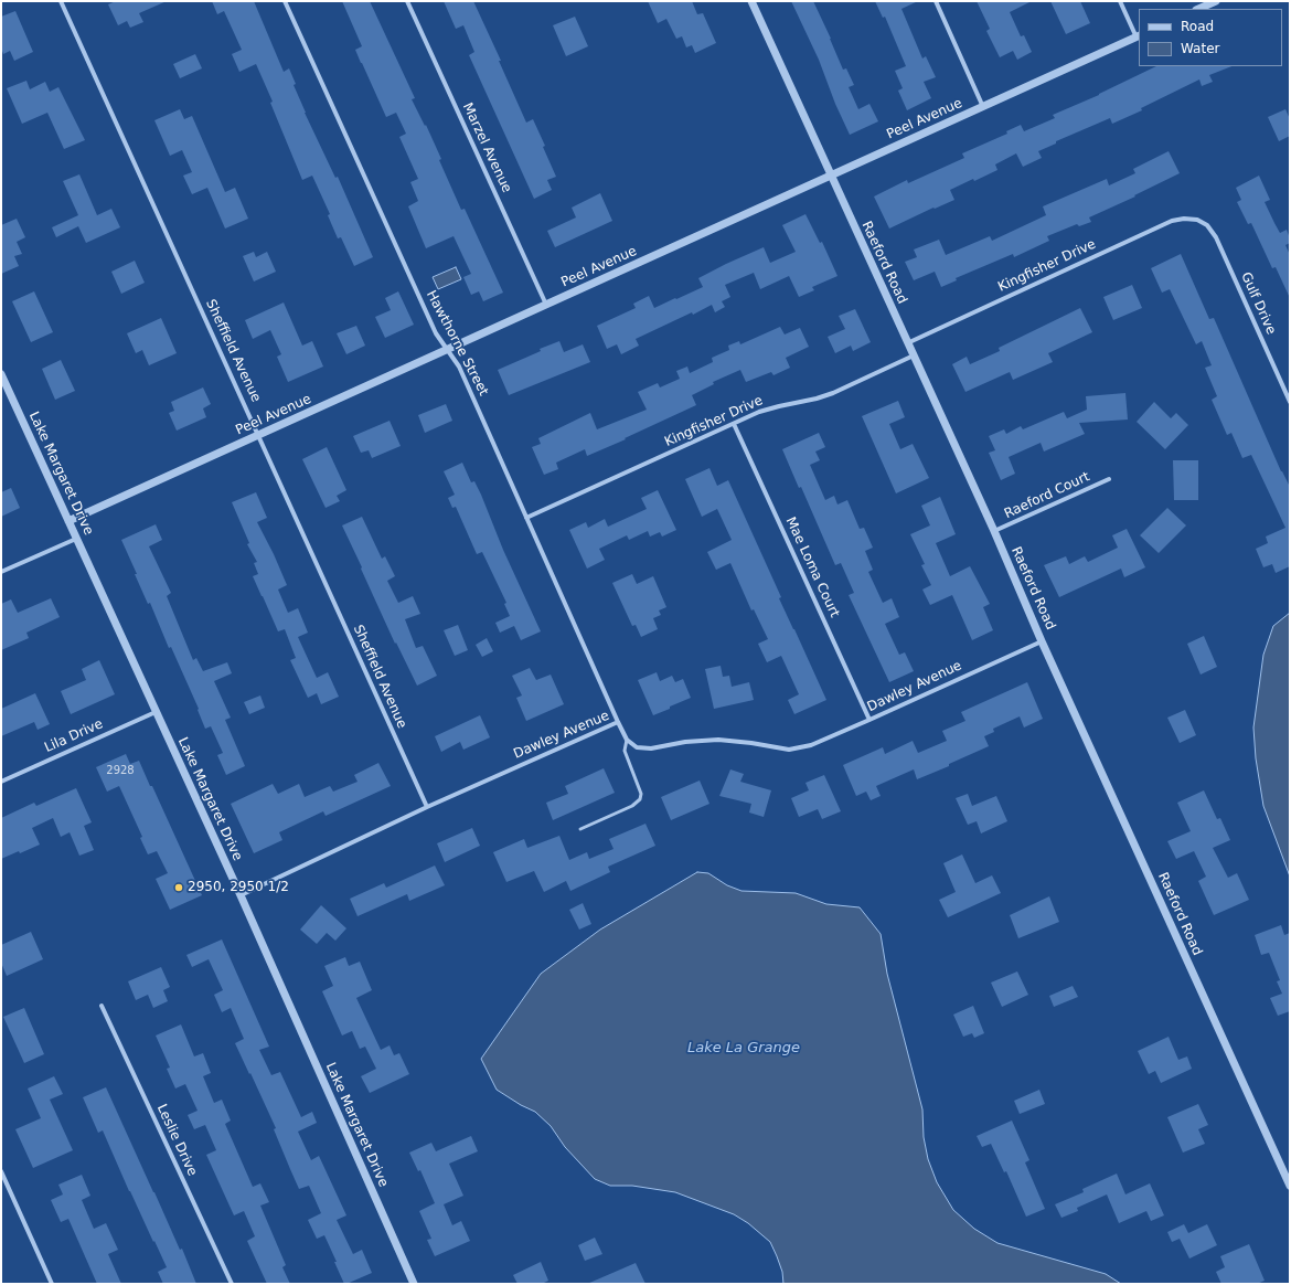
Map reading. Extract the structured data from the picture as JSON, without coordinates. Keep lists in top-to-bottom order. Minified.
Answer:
{"streets":{"street":["Peel Avenue","Marzel Avenue","Raeford Road","Kingfisher Drive","Gulf Drive","Hawthorne Street","Sheffield Avenue","Lake Margaret Drive","Raeford Court","Mae Loma Court","Dawley Avenue","Lila Drive","Leslie Drive"]},"crossings":[["Peel Avenue","Marzel Avenue"],["Peel Avenue","Raeford Road"],["Peel Avenue","Hawthorne Street"],["Peel Avenue","Sheffield Avenue"],["Peel Avenue","Lake Margaret Drive"],["Raeford Road","Kingfisher Drive"],["Raeford Road","Raeford Court"],["Raeford Road","Dawley Avenue"],["Kingfisher Drive","Gulf Drive"],["Kingfisher Drive","Hawthorne Street"],["Kingfisher Drive","Mae Loma Court"],["Hawthorne Street","Dawley Avenue"],["Sheffield Avenue","Dawley Avenue"],["Lake Margaret Drive","Dawley Avenue"],["Lake Margaret Drive","Lila Drive"],["Mae Loma Court","Dawley Avenue"]],"water":["Lake La Grange"],"places":["2950, 2950 1/2"],"house_numbers":["2928"],"legend":["Road","Water"]}
